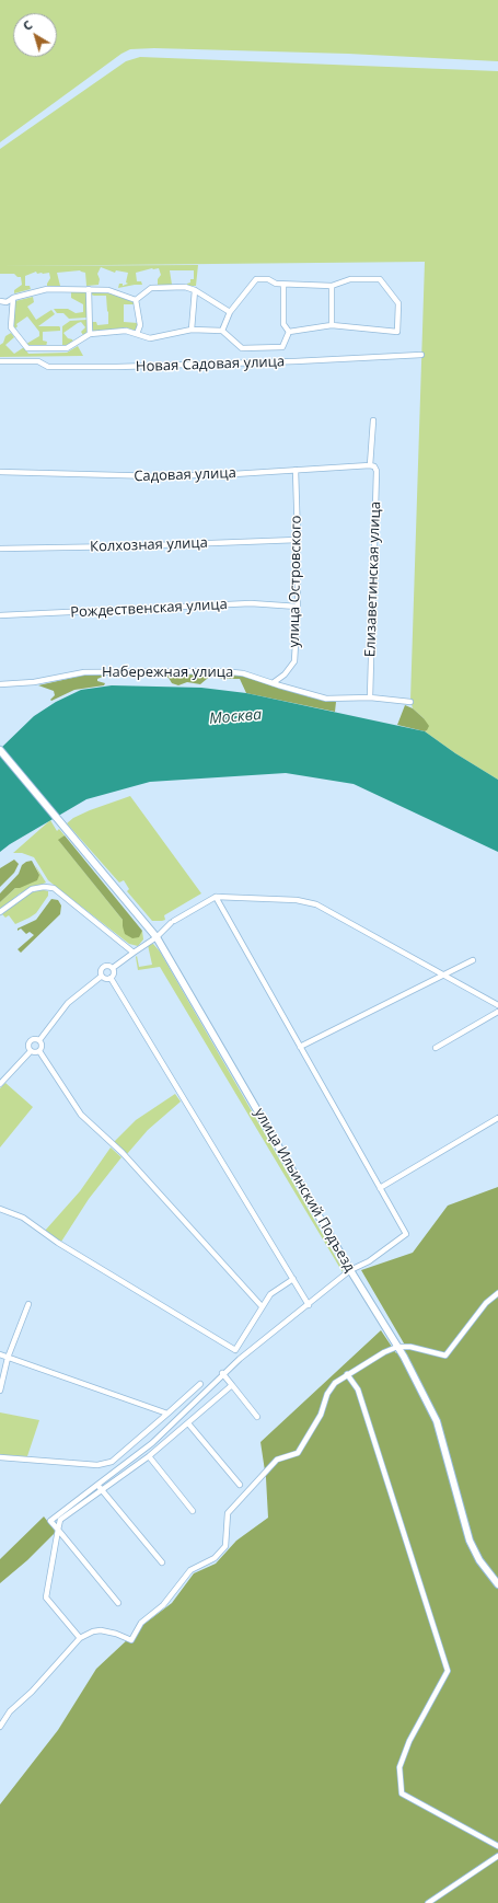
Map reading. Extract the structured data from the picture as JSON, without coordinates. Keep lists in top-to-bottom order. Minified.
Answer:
{"streets":{"main road":["улица Ильинский Подъезд"],"street":["Новая Садовая улица","Садовая улица","Колхозная улица","Елизаветинская улица","улица Островского","Рождественская улица","Набережная улица"]},"crossings":[["Садовая улица","Елизаветинская улица"],["Садовая улица","улица Островского"],["Колхозная улица","улица Островского"],["Елизаветинская улица","Набережная улица"],["улица Островского","Рождественская улица"],["улица Островского","Набережная улица"]],"water":["Москва"],"north":"top left"}
